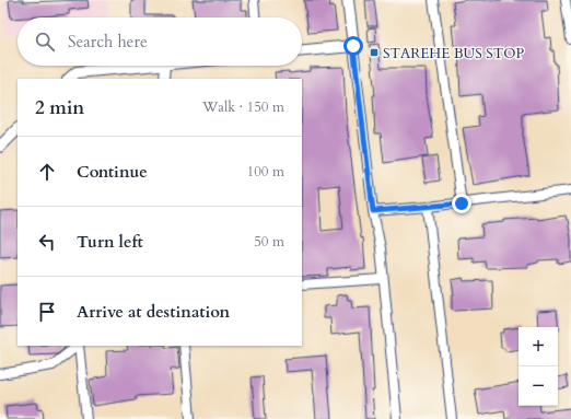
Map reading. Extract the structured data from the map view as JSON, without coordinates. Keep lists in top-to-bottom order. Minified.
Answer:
{"places":{"transit":["STAREHE BUS STOP"]},"page":{"search":"Search here","heading":["2 min","Walk · 150 m"],"list":[["Continue","100 m"],["Turn left","50 m"],"Arrive at destination"],"map_buttons":["+","−"]}}
